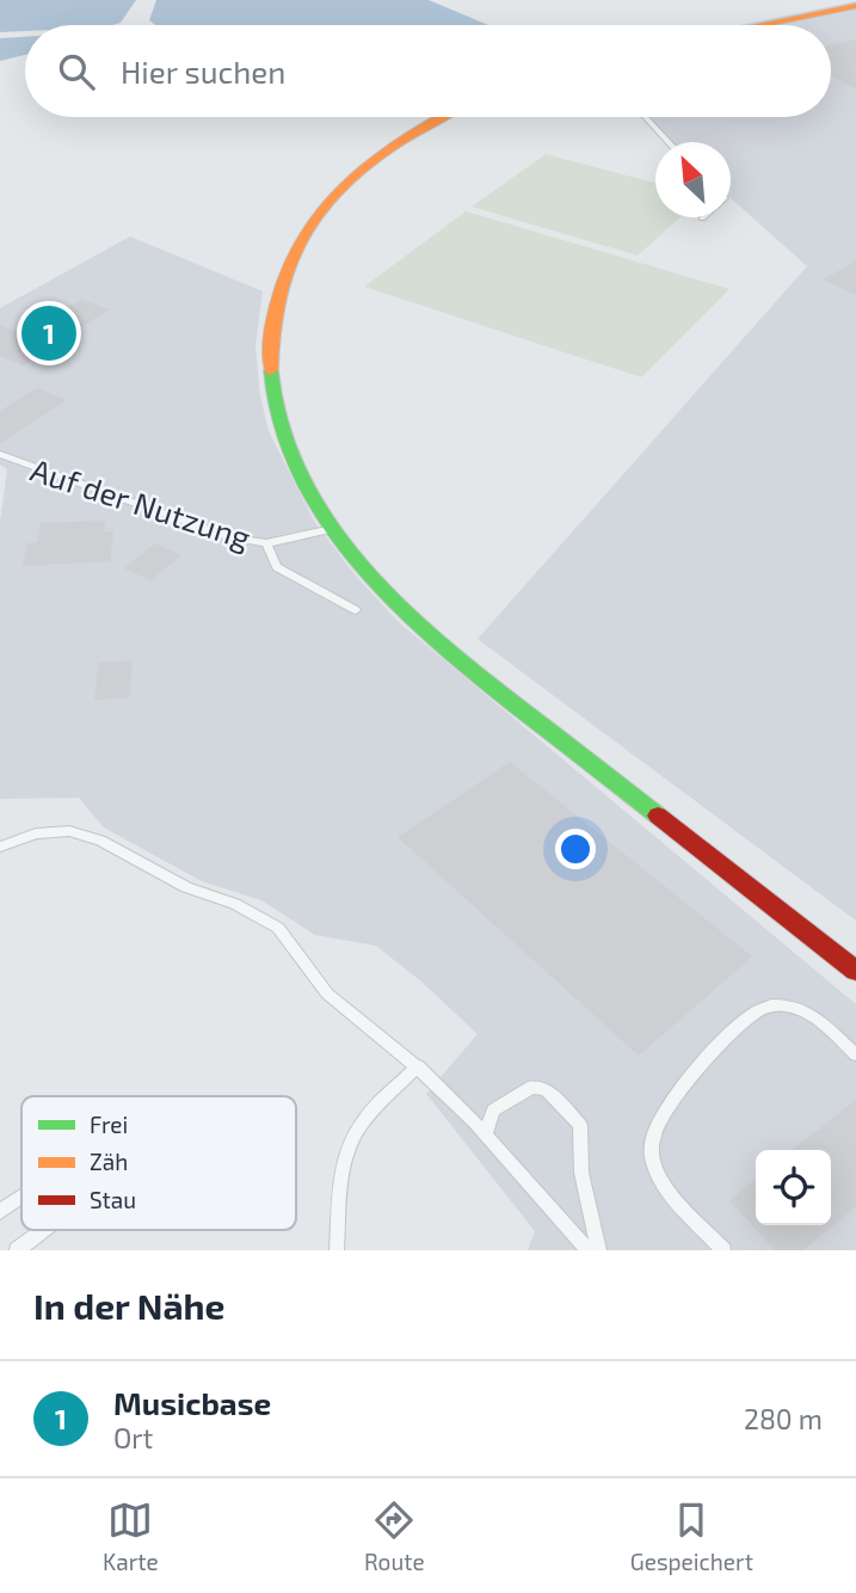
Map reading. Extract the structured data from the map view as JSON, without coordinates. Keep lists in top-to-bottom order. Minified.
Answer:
{"streets":{"lane":["Auf der Nutzung"]},"legend":["Frei","Zäh","Stau"],"north":"top left","page":{"search":"Hier suchen","pins":"1","heading":"In der Nähe","list":[{"mark":"1","name":"Musicbase","note":"Ort","value":"280 m"}],"nav":["Karte","Route","Gespeichert"]}}
